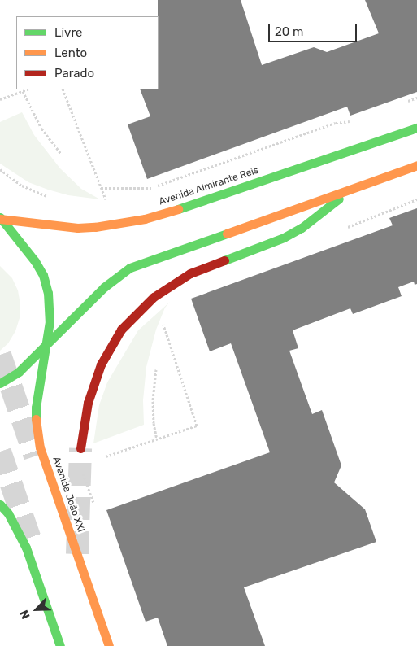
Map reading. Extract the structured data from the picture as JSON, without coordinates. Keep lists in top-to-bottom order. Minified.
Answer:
{"streets":{"main road":["Avenida Almirante Reis","Avenida João XXI"]},"crossings":[["Avenida Almirante Reis","Avenida João XXI"]],"legend":["Livre","Lento","Parado"],"scale_bar":"20 m","north":"bottom left"}
